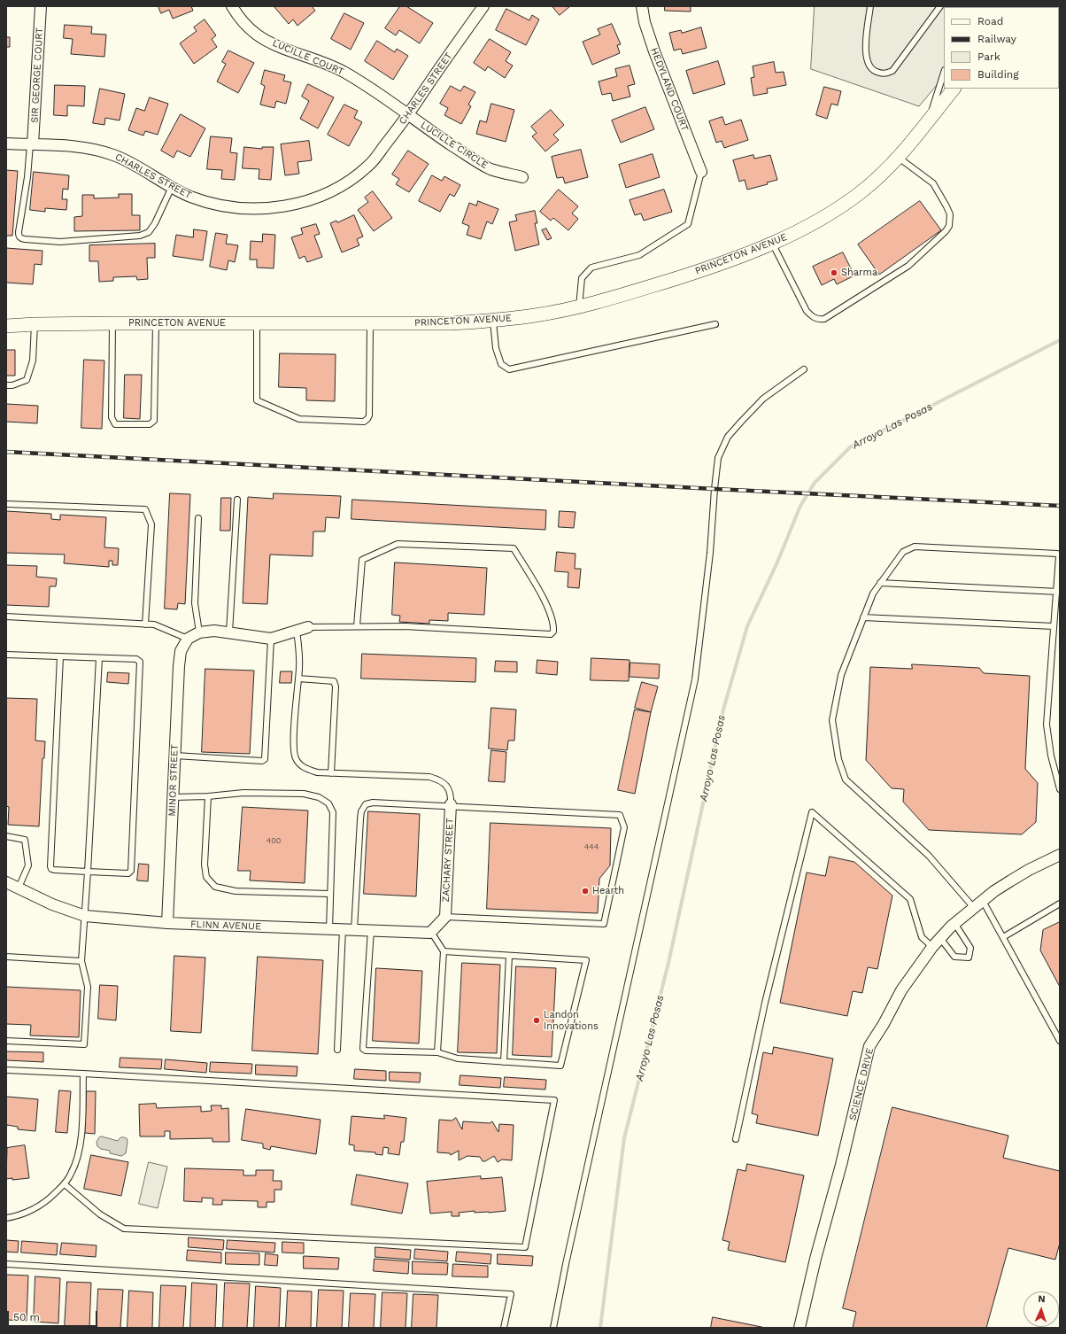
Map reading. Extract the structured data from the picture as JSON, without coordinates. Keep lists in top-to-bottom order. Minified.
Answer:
{"streets":{"street":["LUCILLE COURT","SIR GEORGE COURT","CHARLES STREET","HEDYLAND COURT","LUCILLE CIRCLE","PRINCETON AVENUE","MINOR STREET","ZACHARY STREET","FLINN AVENUE","SCIENCE DRIVE"]},"crossings":[["LUCILLE COURT","CHARLES STREET"],["LUCILLE COURT","LUCILLE CIRCLE"],["SIR GEORGE COURT","CHARLES STREET"],["CHARLES STREET","LUCILLE CIRCLE"],["MINOR STREET","FLINN AVENUE"]],"water":["Arroyo Las Posas"],"places":["Sharma","Hearth","Landon Innovations"],"house_numbers":["400","444"],"legend":["Road","Railway","Park","Building"],"scale_bar":"50 m","north":"top"}
